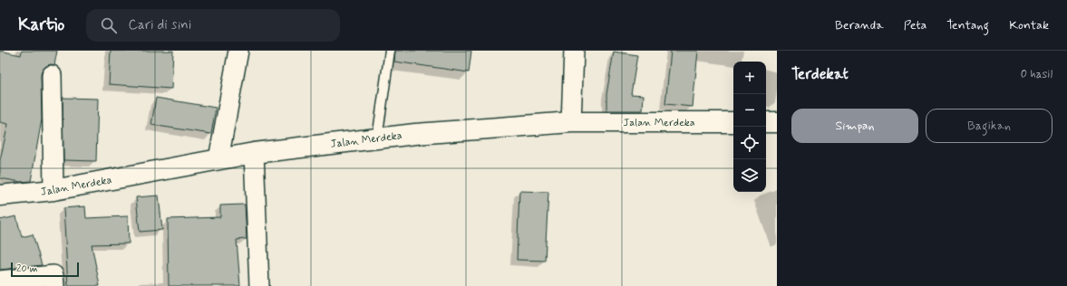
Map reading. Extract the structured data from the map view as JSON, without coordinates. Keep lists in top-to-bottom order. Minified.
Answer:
{"streets":{"street":["Jalan Merdeka"]},"scale_bar":"20 m","page":{"header":"Kartio","search":"Cari di sini","nav":["Beranda","Peta","Tentang","Kontak"],"heading":["Terdekat","0 hasil"],"map_buttons":["+","−"],"buttons":["Simpan","Bagikan"],"scale":"20 m"}}
